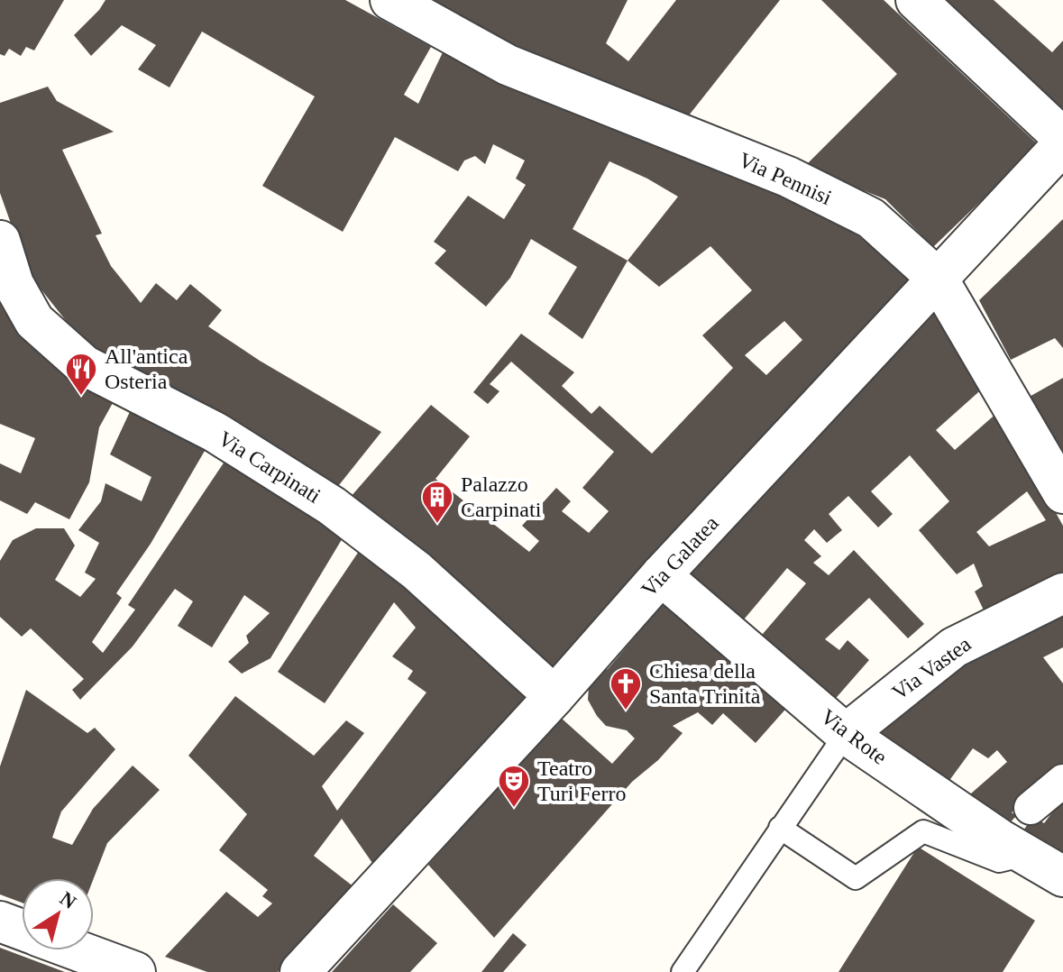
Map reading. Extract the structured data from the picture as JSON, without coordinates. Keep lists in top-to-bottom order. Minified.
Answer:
{"streets":{"street":["Via Pennisi","Via Carpinati","Via Galatea","Via Vastea","Via Rote"]},"crossings":[["Via Pennisi","Via Galatea"],["Via Carpinati","Via Galatea"],["Via Galatea","Via Rote"],["Via Vastea","Via Rote"]],"places":{"restaurant":["All'antica Osteria"],"building":["Palazzo Carpinati"],"church":["Chiesa della Santa Trinità"],"theatre":["Teatro Turi Ferro"]},"north":"top right"}
